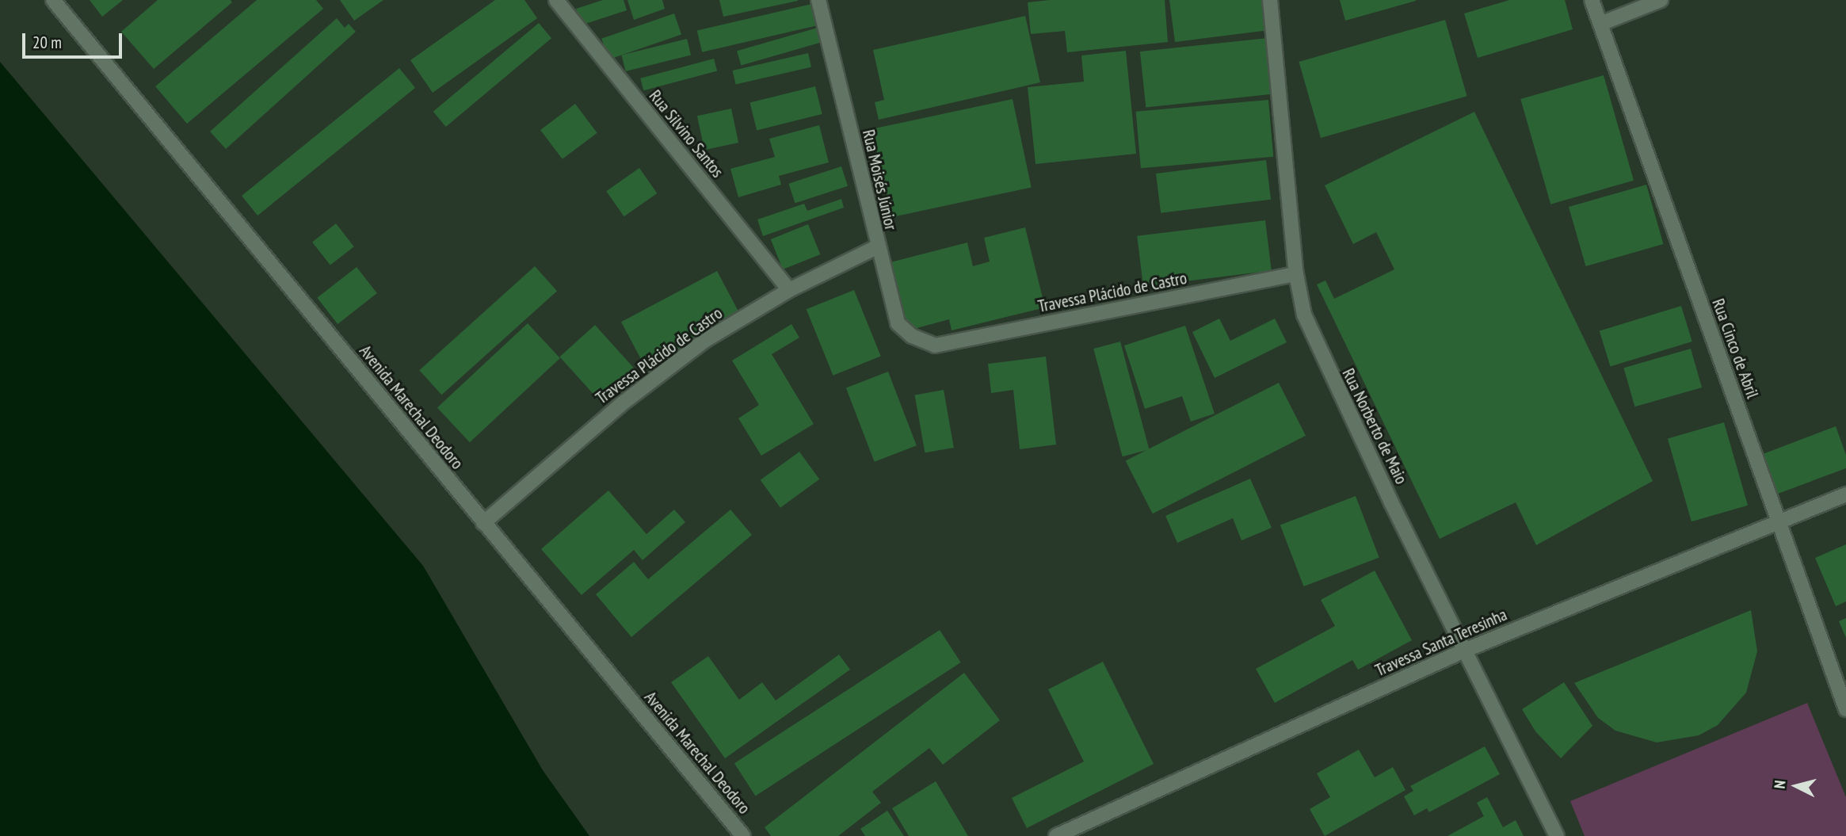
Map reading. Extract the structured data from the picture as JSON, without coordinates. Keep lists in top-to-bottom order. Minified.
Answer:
{"streets":{"street":["Rua Silvino Santos","Rua Moisés Júnior","Travessa Plácido de Castro","Rua Cinco de Abril","Avenida Marechal Deodoro","Rua Norberto de Maio","Travessa Santa Teresinha"]},"crossings":[["Rua Silvino Santos","Travessa Plácido de Castro"],["Rua Moisés Júnior","Travessa Plácido de Castro"],["Travessa Plácido de Castro","Avenida Marechal Deodoro"],["Travessa Plácido de Castro","Rua Norberto de Maio"],["Rua Cinco de Abril","Travessa Santa Teresinha"],["Rua Norberto de Maio","Travessa Santa Teresinha"]],"scale_bar":"20 m","north":"left"}
